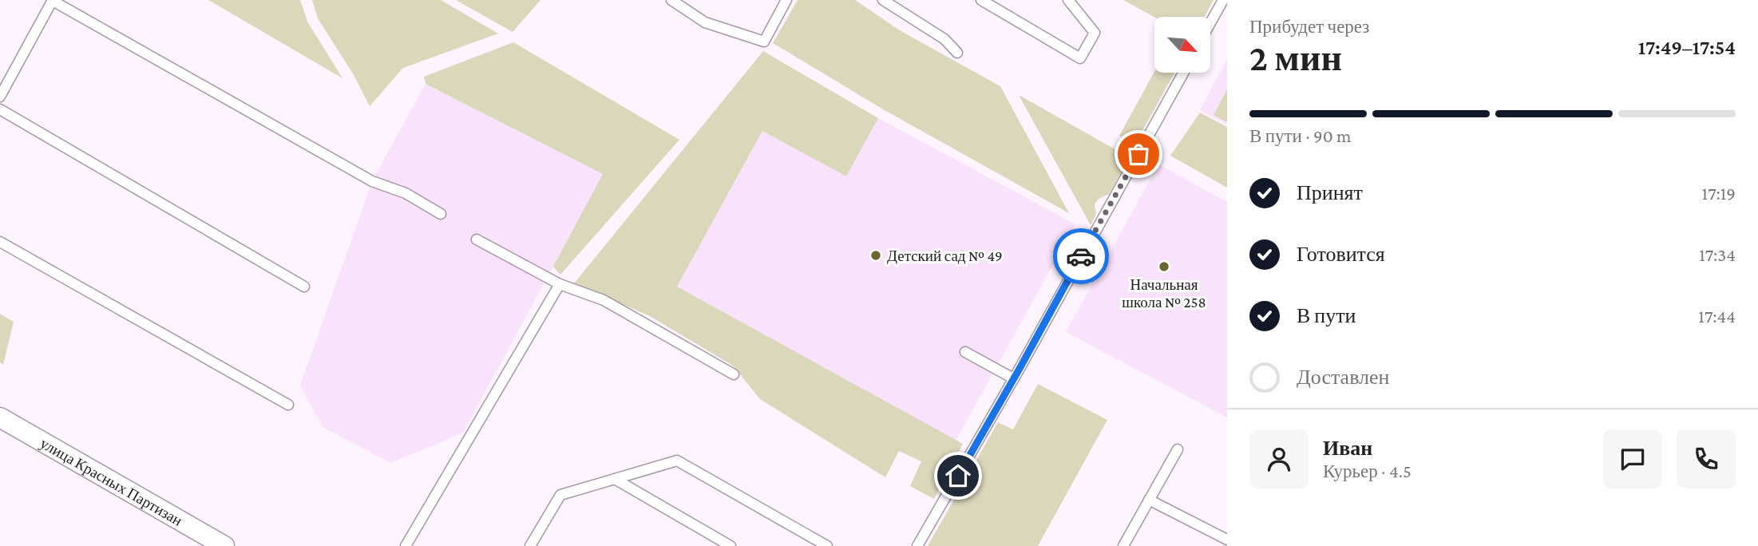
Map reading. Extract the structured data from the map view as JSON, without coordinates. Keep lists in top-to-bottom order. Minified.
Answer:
{"streets":{"street":["улица Красных Партизан"]},"places":["Детский сад № 49","Начальная школа № 258"],"north":"bottom right","page":{"heading":["2 мин","Прибудет через","17:49–17:54"],"panel":["Иван","Курьер · 4.5"],"bar":"В пути · 90 m","list":[["Принят","17:19"],["Готовится","17:34"],["В пути","17:44"],"Доставлен"]}}
